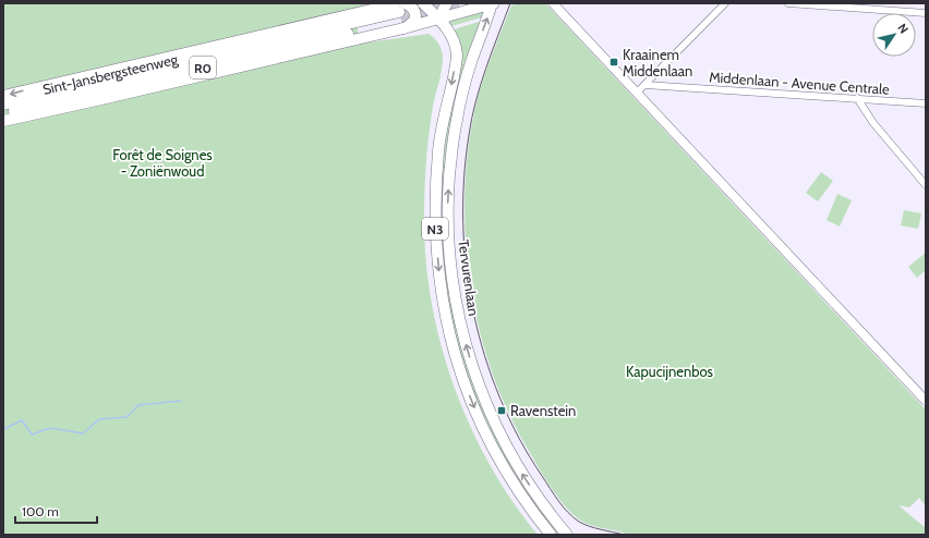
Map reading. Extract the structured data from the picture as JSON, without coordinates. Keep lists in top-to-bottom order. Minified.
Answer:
{"streets":{"main road":["R0","Sint-Jansbergsteenweg","N3","Tervurenlaan"],"street":["Middenlaan - Avenue Centrale"]},"crossings":[["N3","Tervurenlaan"]],"parks":["Forêt de Soignes - Zoniënwoud","Kapucijnenbos"],"places":{"transit":["Kraainem Middenlaan","Ravenstein"]},"scale_bar":"100 m","north":"top right"}
